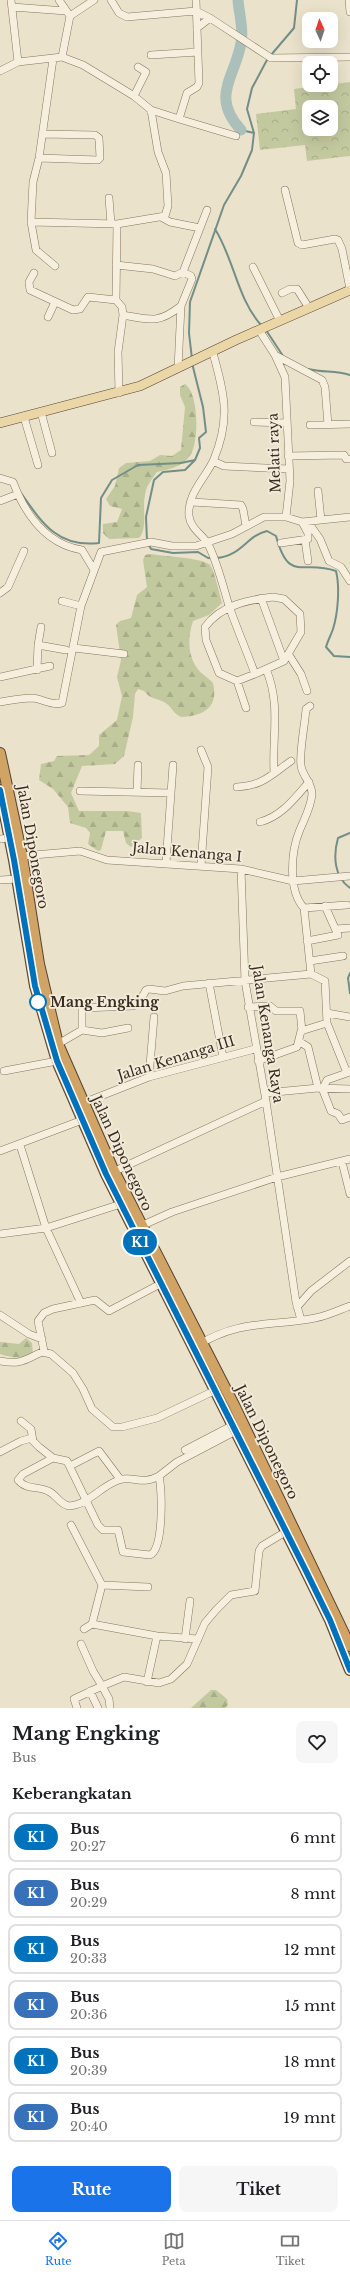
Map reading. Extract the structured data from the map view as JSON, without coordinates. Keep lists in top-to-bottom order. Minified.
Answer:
{"streets":{"highway":["Jalan Diponegoro"],"street":["Melati raya","Jalan Kenanga I","Jalan Kenanga Raya","Jalan Kenanga III"]},"crossings":[["Jalan Diponegoro","Jalan Kenanga I"],["Jalan Diponegoro","Jalan Kenanga III"],["Jalan Kenanga I","Jalan Kenanga Raya"],["Jalan Kenanga Raya","Jalan Kenanga III"]],"places":["Mang Engking"],"lines":["bus line K1"],"north":"top","page":{"on_map":"K1","heading":[["Mang Engking","Bus"],"Keberangkatan"],"list":[{"mark":"K1","name":"Bus","note":"20:27","value":"6 mnt"},{"mark":"K1","name":"Bus","note":"20:29","value":"8 mnt"},{"mark":"K1","name":"Bus","note":"20:33","value":"12 mnt"},{"mark":"K1","name":"Bus","note":"20:36","value":"15 mnt"},{"mark":"K1","name":"Bus","note":"20:39","value":"18 mnt"},{"mark":"K1","name":"Bus","note":"20:40","value":"19 mnt"}],"buttons":["Rute","Tiket"],"tabs":["Rute","Peta","Tiket"]}}
